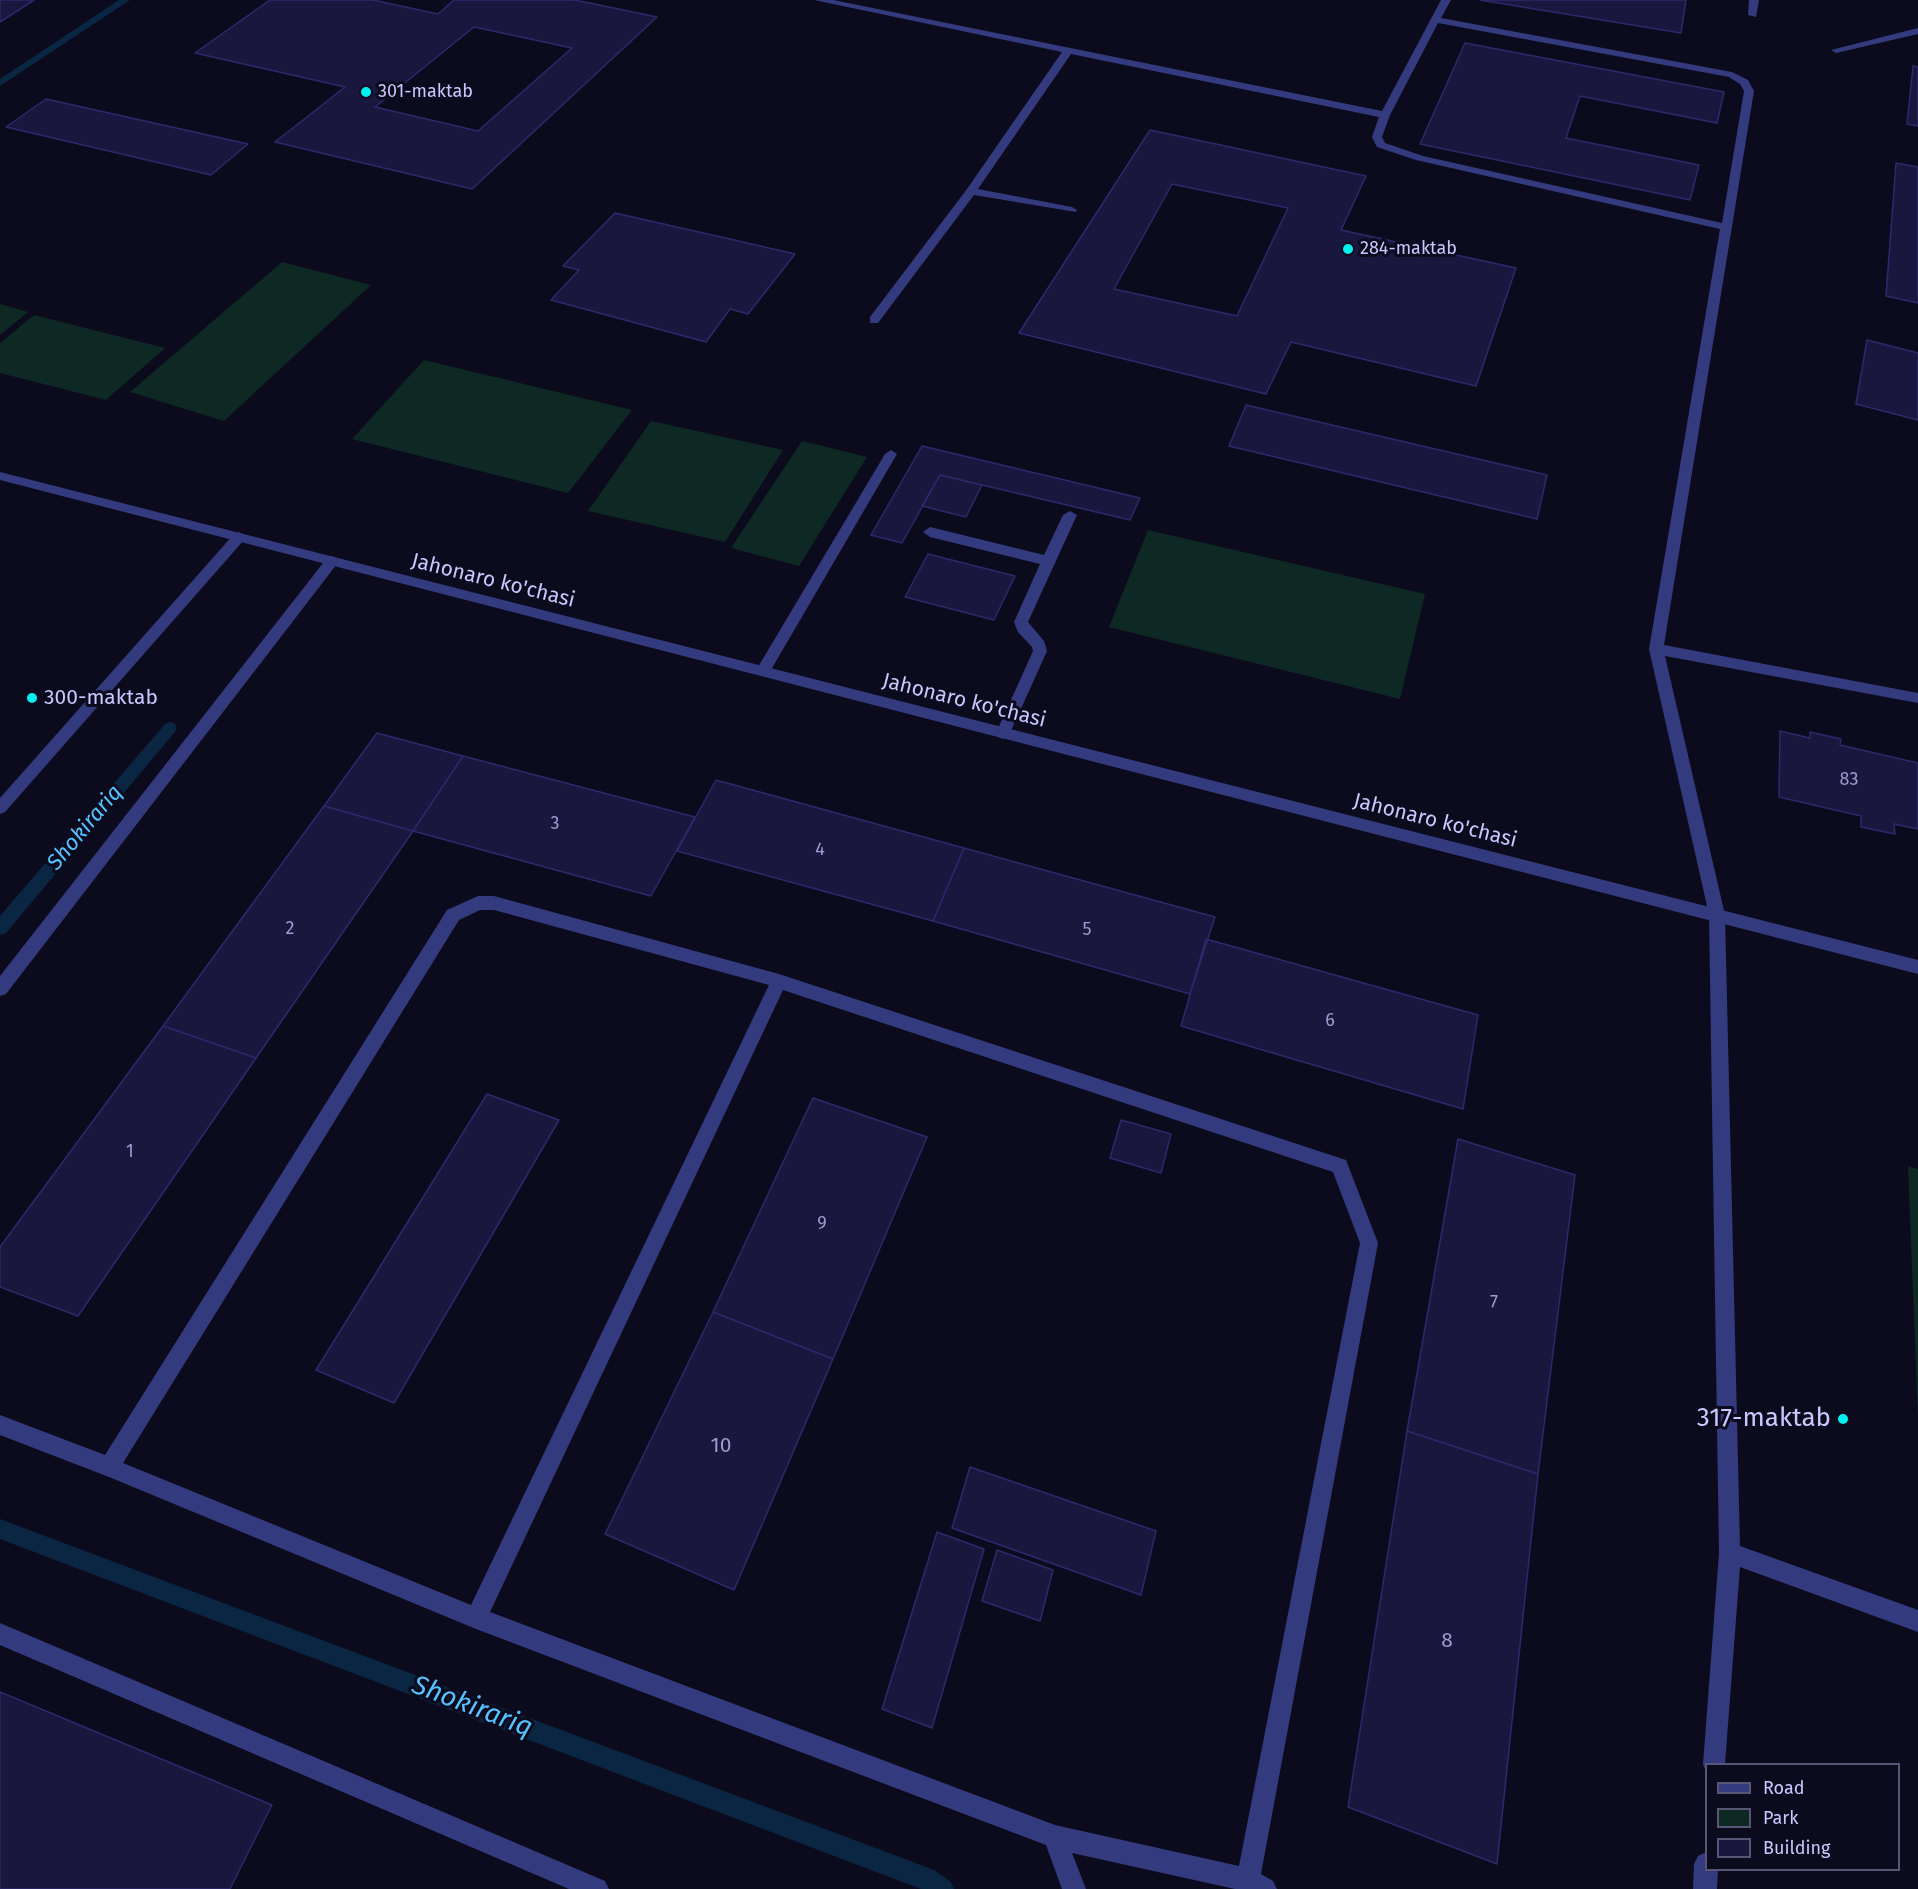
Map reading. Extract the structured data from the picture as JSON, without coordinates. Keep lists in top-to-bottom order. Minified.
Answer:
{"streets":{"street":["Jahonaro ko'chasi"]},"water":["Shokirariq"],"places":["301-maktab","284-maktab","300-maktab","317-maktab"],"house_numbers":["83","3","4","2","5","6","1","9","7","10","8"],"legend":["Road","Park","Building"]}
